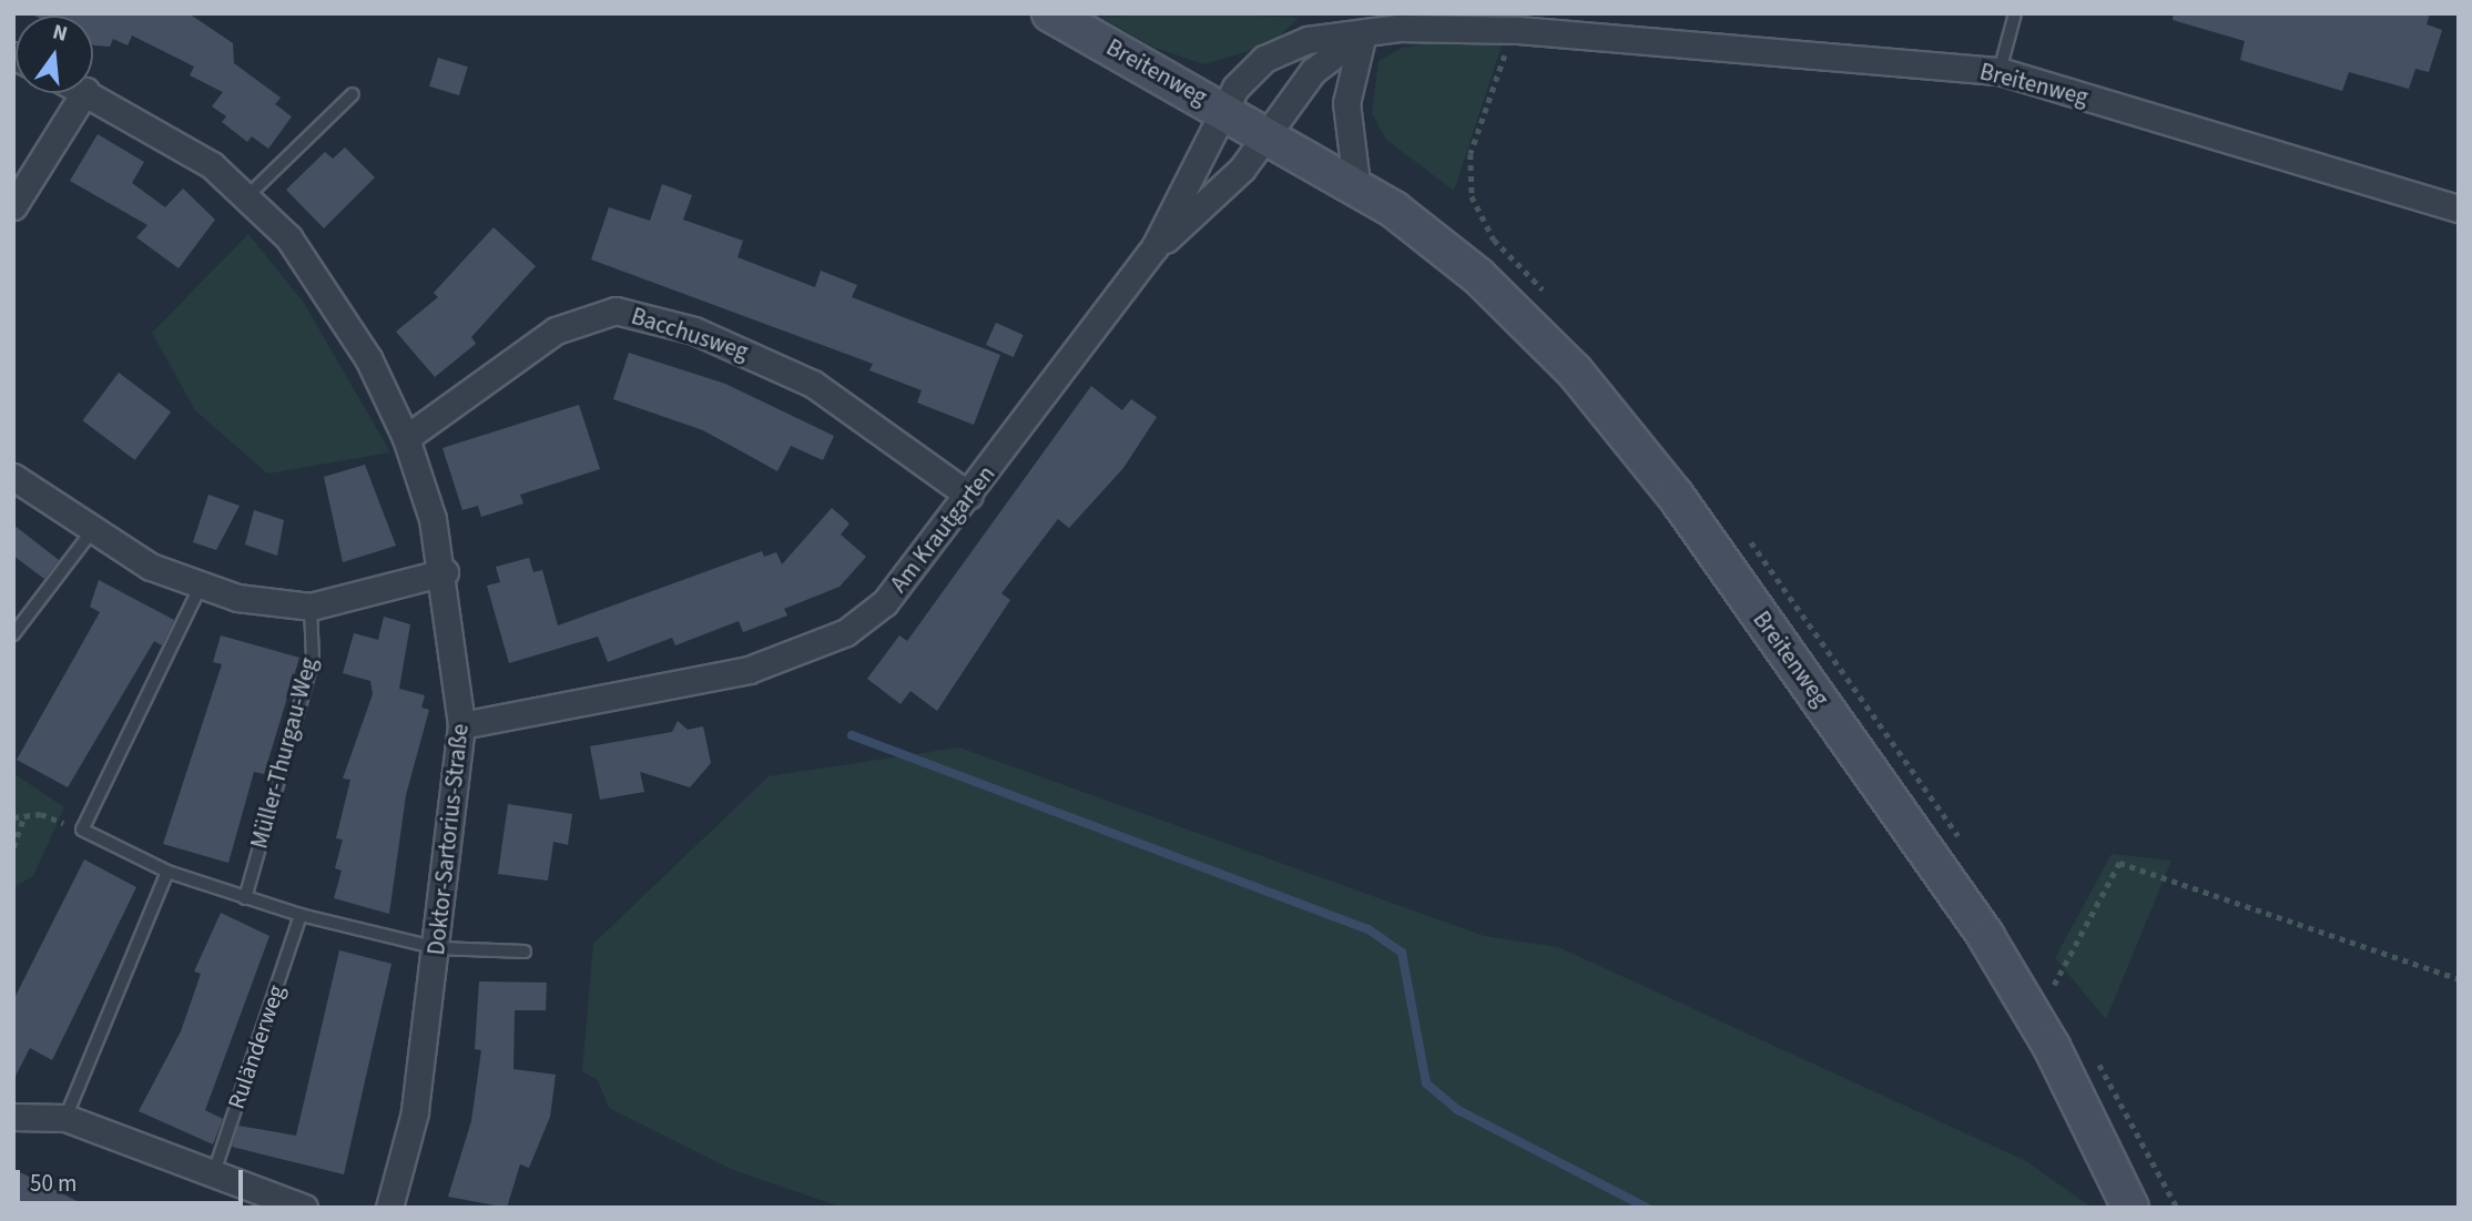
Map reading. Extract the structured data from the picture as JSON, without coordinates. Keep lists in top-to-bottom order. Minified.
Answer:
{"streets":{"main road":["Breitenweg"],"street":["Bacchusweg","Am Krautgarten","Doktor-Sartorius-Straße"],"lane":["Müller-Thurgau-Weg","Ruländerweg"]},"crossings":[["Breitenweg","Am Krautgarten"],["Bacchusweg","Am Krautgarten"],["Bacchusweg","Doktor-Sartorius-Straße"],["Am Krautgarten","Doktor-Sartorius-Straße"]],"scale_bar":"50 m","north":"top"}
